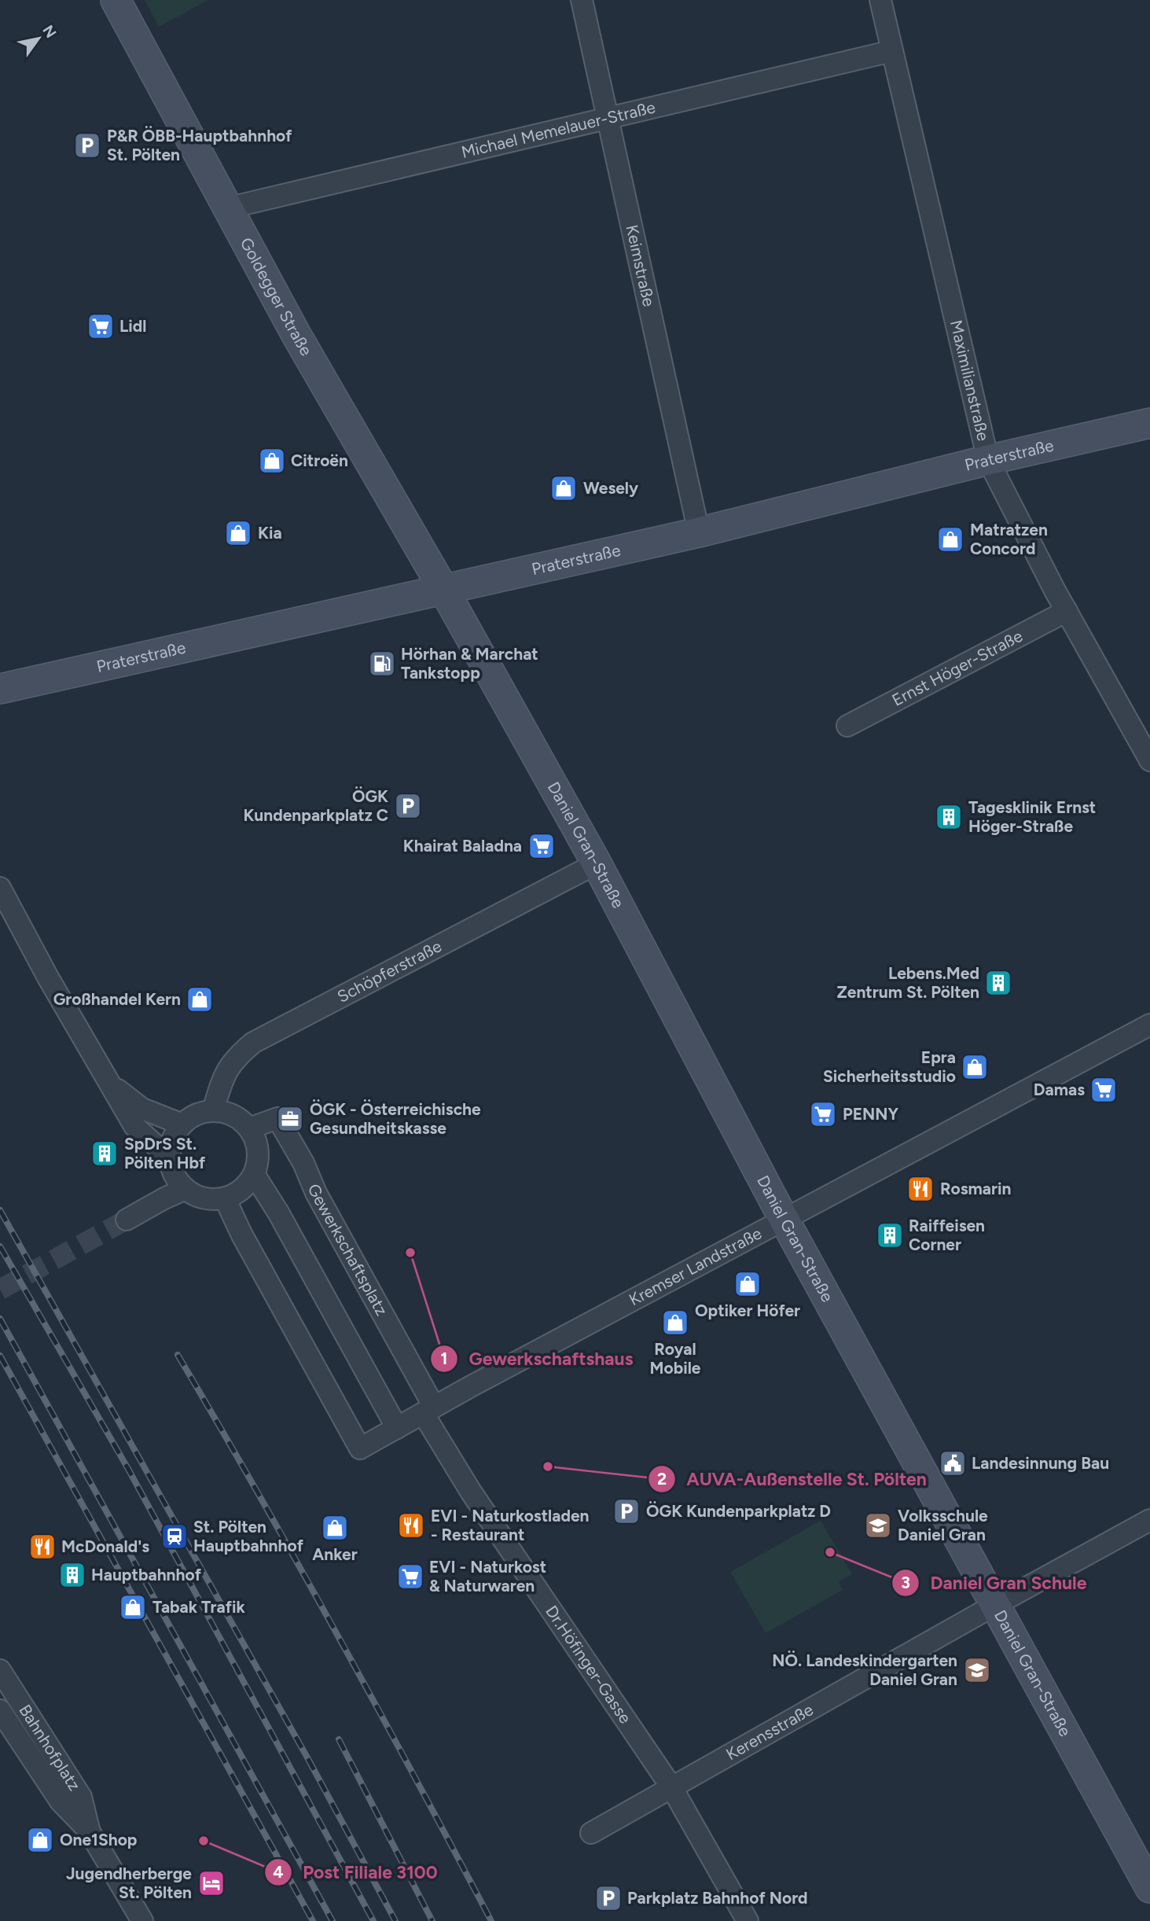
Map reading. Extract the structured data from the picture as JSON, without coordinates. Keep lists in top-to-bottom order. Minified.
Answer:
{"streets":{"main road":["Goldegger Straße","Praterstraße","Daniel Gran-Straße"],"street":["Michael Memelauer-Straße","Keimstraße","Maximilianstraße","Ernst Höger-Straße","Schöpferstraße","Gewerkschaftsplatz","Kremser Landstraße","Dr.Höfinger-Gasse","Kerensstraße","Bahnhofplatz"]},"crossings":[["Michael Memelauer-Straße","Keimstraße"],["Michael Memelauer-Straße","Goldegger Straße"],["Michael Memelauer-Straße","Maximilianstraße"],["Keimstraße","Praterstraße"],["Goldegger Straße","Praterstraße"],["Goldegger Straße","Daniel Gran-Straße"],["Maximilianstraße","Praterstraße"],["Maximilianstraße","Ernst Höger-Straße"],["Praterstraße","Daniel Gran-Straße"],["Daniel Gran-Straße","Schöpferstraße"],["Daniel Gran-Straße","Kremser Landstraße"],["Daniel Gran-Straße","Kerensstraße"],["Schöpferstraße","Gewerkschaftsplatz"],["Schöpferstraße","Kremser Landstraße"],["Gewerkschaftsplatz","Kremser Landstraße"],["Gewerkschaftsplatz","Dr.Höfinger-Gasse"],["Kremser Landstraße","Dr.Höfinger-Gasse"],["Dr.Höfinger-Gasse","Kerensstraße"]],"places":{"parking":["P&R ÖBB-Hauptbahnhof St. Pölten","ÖGK Kundenparkplatz C","ÖGK Kundenparkplatz D","Parkplatz Bahnhof Nord"],"supermarket":["Lidl","Khairat Baladna","Damas","PENNY","EVI - Naturkost & Naturwaren"],"shop":["Citroën","Wesely","Kia","Matratzen Concord","Großhandel Kern","Epra Sicherheitsstudio","Optiker Höfer","Royal Mobile","Anker","Tabak Trafik","One1Shop"],"fuel station":["Hörhan & Marchat Tankstopp"],"building":["Tagesklinik Ernst Höger-Straße","Lebens.Med Zentrum St. Pölten","SpDrS St. Pölten Hbf","Raiffeisen Corner","Hauptbahnhof"],"office":["ÖGK - Österreichische Gesundheitskasse"],"restaurant":["Rosmarin","EVI - Naturkostladen - Restaurant","McDonald's"],"other":["Gewerkschaftshaus","AUVA-Außenstelle St. Pölten","Daniel Gran Schule","Post Filiale 3100"],"public building":["Landesinnung Bau"],"school or university":["Volksschule Daniel Gran","NÖ. Landeskindergarten Daniel Gran"],"station":["St. Pölten Hauptbahnhof"],"hotel":["Jugendherberge St. Pölten"]},"north":"top right"}
